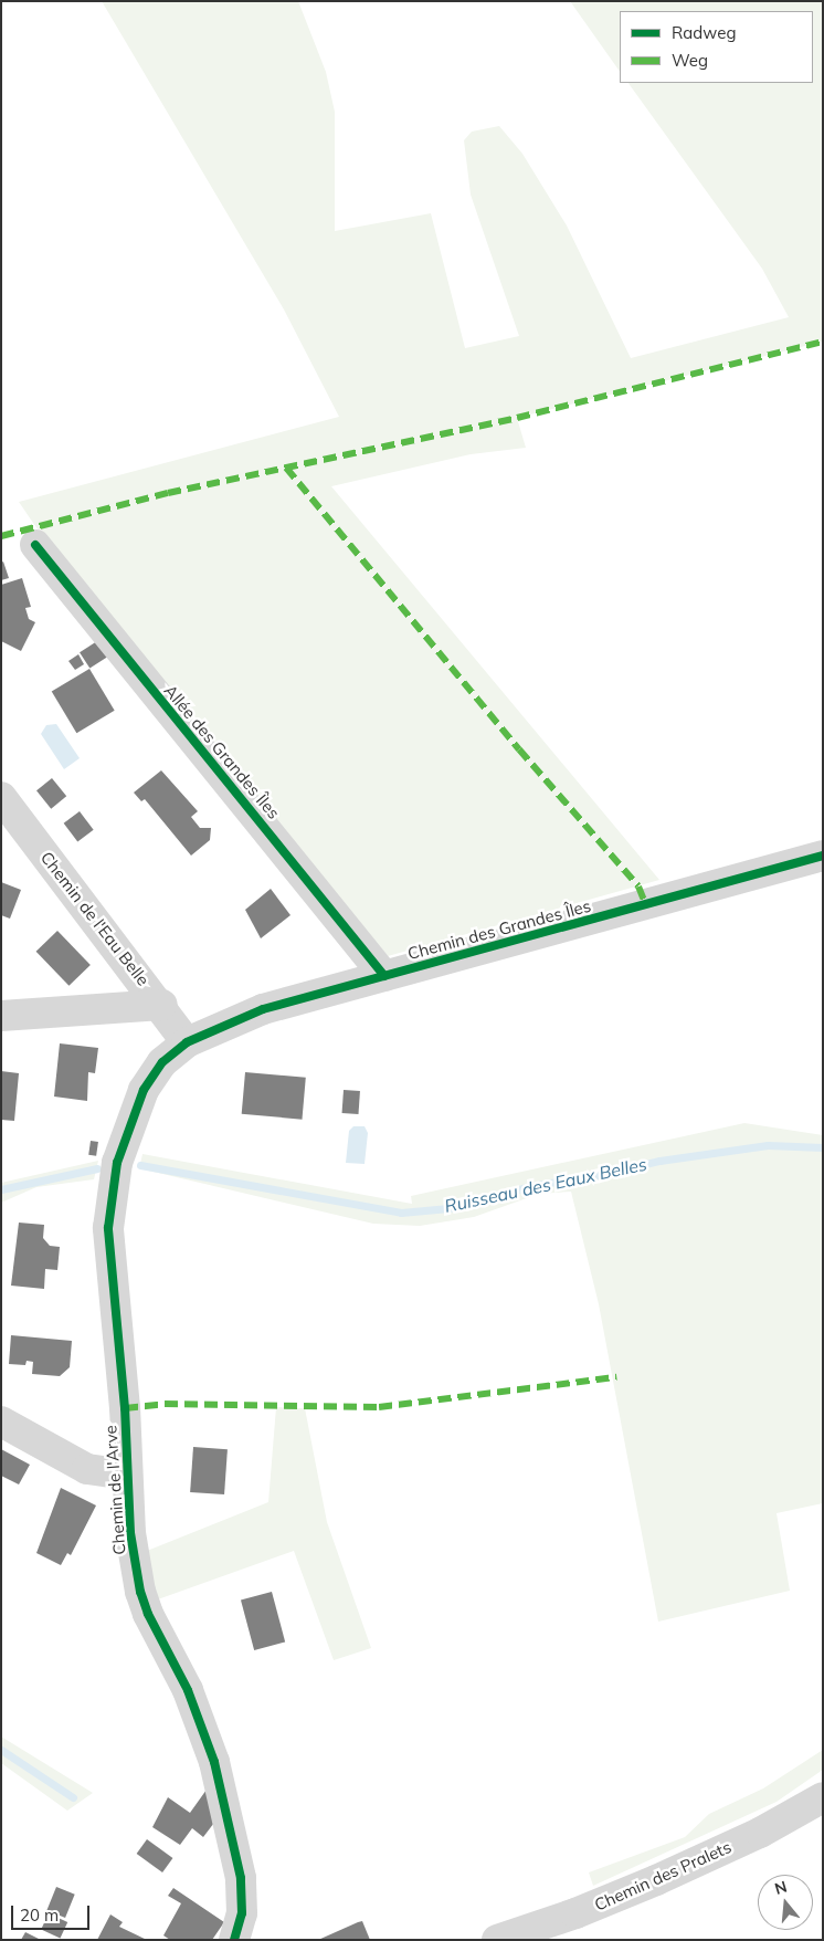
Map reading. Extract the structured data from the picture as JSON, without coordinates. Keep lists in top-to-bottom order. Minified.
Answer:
{"streets":{"street":["Allée des Grandes Îles","Chemin de l'Eau Belle","Chemin des Grandes Îles","Chemin de l'Arve","Chemin des Pralets"]},"crossings":[["Allée des Grandes Îles","Chemin des Grandes Îles"],["Chemin de l'Eau Belle","Chemin des Grandes Îles"],["Chemin de l'Eau Belle","Chemin de l'Arve"],["Chemin des Grandes Îles","Chemin de l'Arve"]],"water":["Ruisseau des Eaux Belles"],"legend":["Radweg","Weg"],"scale_bar":"20 m","north":"top"}
